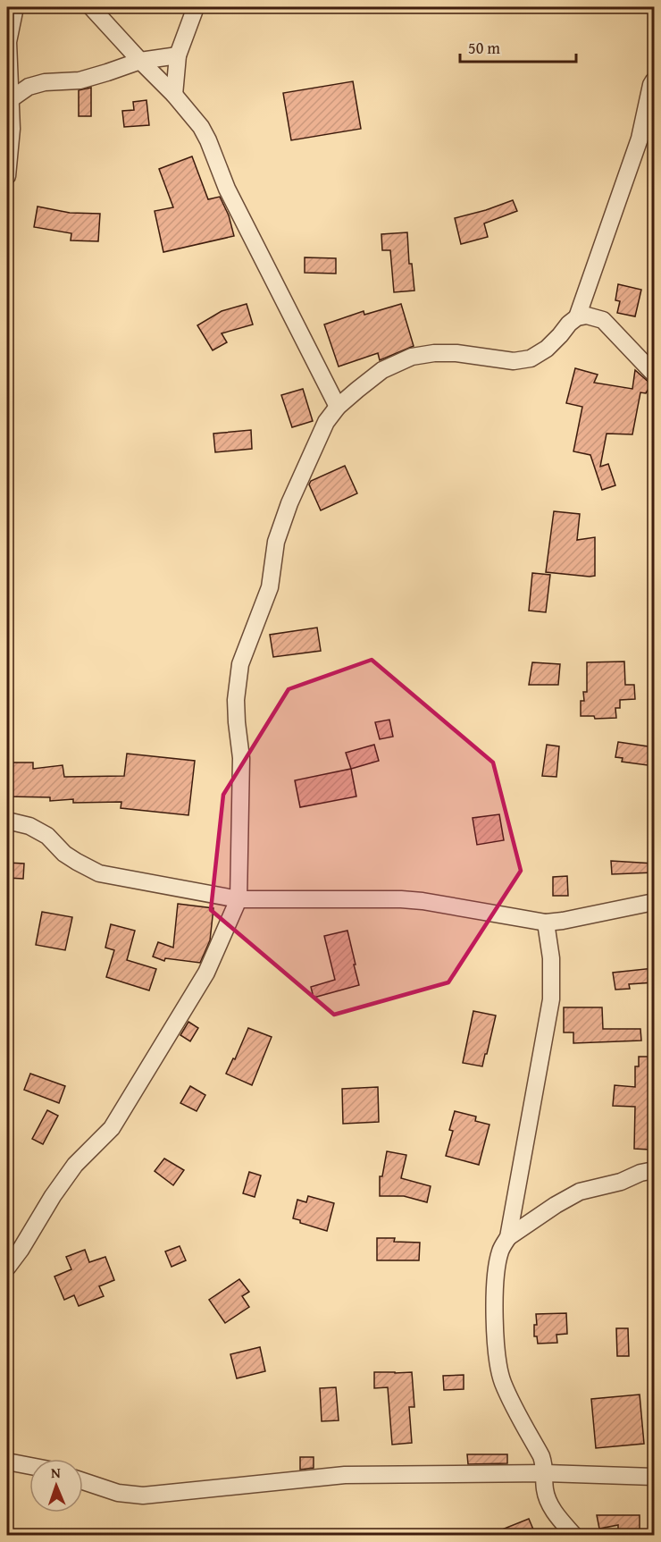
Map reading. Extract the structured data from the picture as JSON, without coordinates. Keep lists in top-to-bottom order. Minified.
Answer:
{"scale_bar":"50 m","north":"top"}
